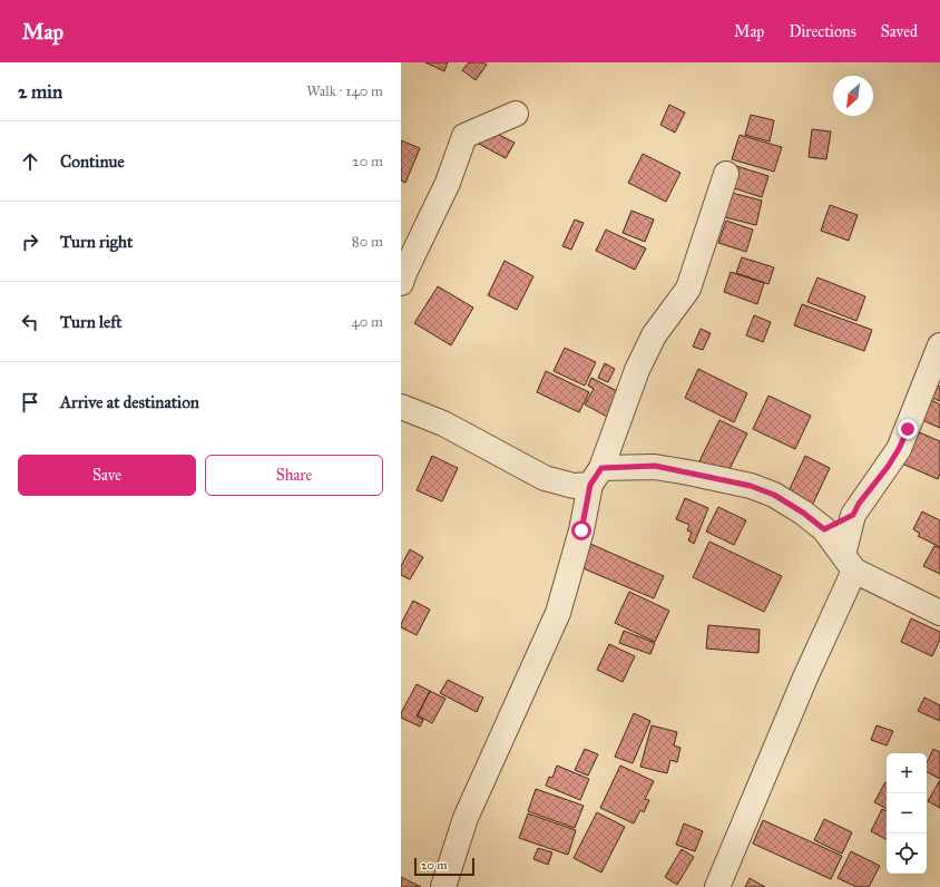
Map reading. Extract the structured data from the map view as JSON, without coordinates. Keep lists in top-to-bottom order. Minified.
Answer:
{"scale_bar":"20 m","north":"bottom left","page":{"header":"Map","nav":["Map","Directions","Saved"],"heading":["2 min","Walk · 140 m"],"list":[["Continue","20 m"],["Turn right","80 m"],["Turn left","40 m"],"Arrive at destination"],"buttons":["Save","Share"],"map_buttons":["+","−"],"scale":"20 m"}}
